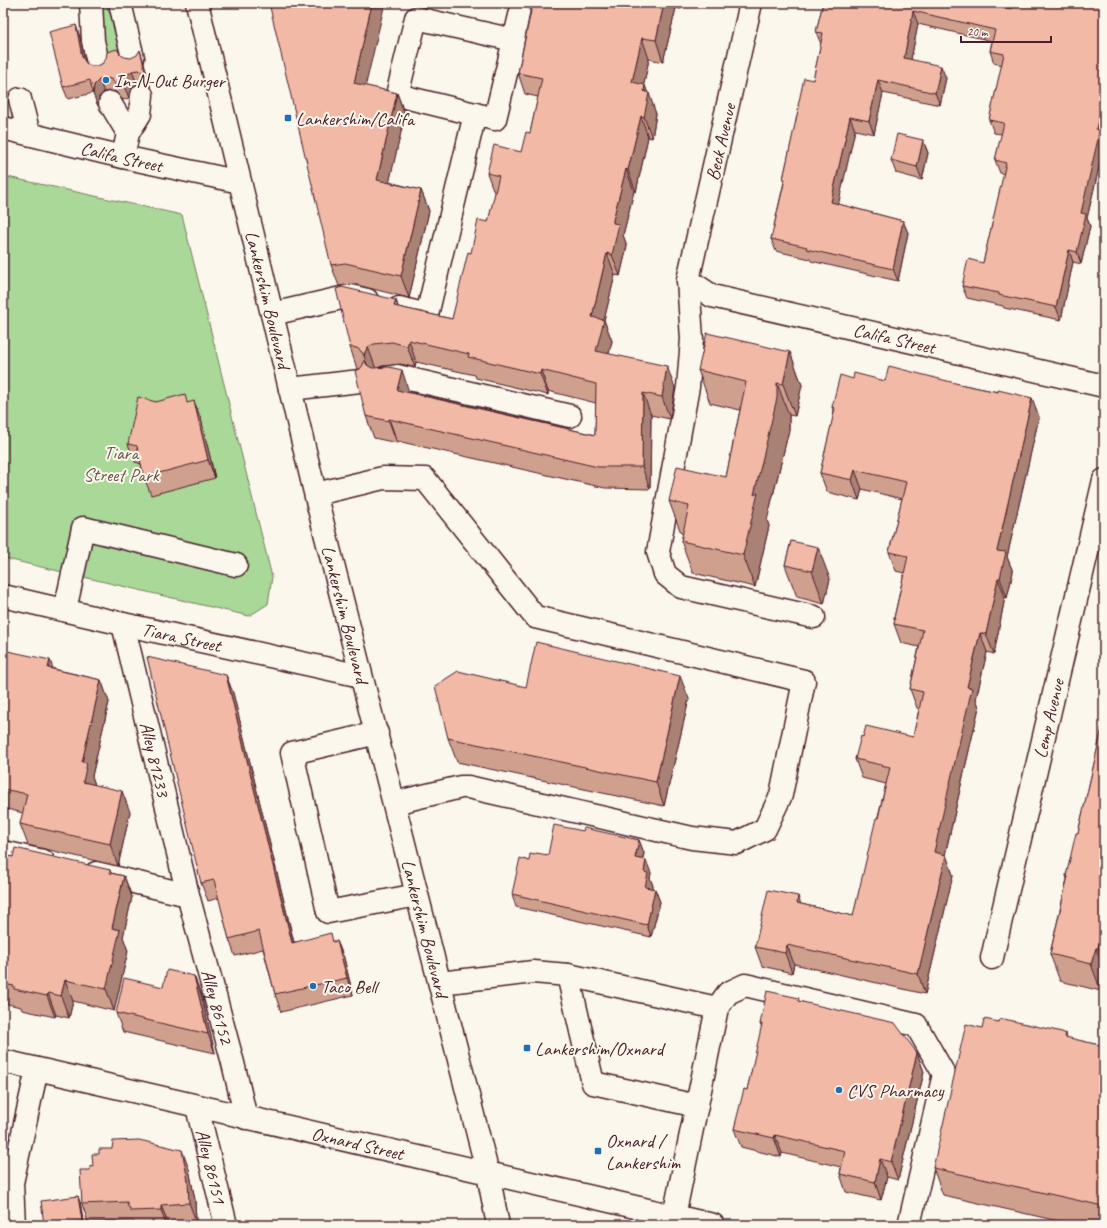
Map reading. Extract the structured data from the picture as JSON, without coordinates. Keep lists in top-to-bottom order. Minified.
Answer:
{"streets":{"main road":["Beck Avenue","Califa Street","Lankershim Boulevard","Tiara Street","Lemp Avenue","Alley 81233","Alley 86152","Oxnard Street","Alley 86151"]},"crossings":[["Beck Avenue","Califa Street"],["Califa Street","Lankershim Boulevard"],["Lankershim Boulevard","Tiara Street"],["Lankershim Boulevard","Oxnard Street"],["Tiara Street","Alley 81233"],["Alley 81233","Alley 86152"],["Alley 86152","Oxnard Street"],["Oxnard Street","Alley 86151"]],"parks":["Tiara Street Park"],"places":{"other":["In-N-Out Burger","Taco Bell","CVS Pharmacy"],"transit":["Lankershim/Califa","Lankershim/Oxnard","Oxnard / Lankershim"]},"scale_bar":"20 m"}
